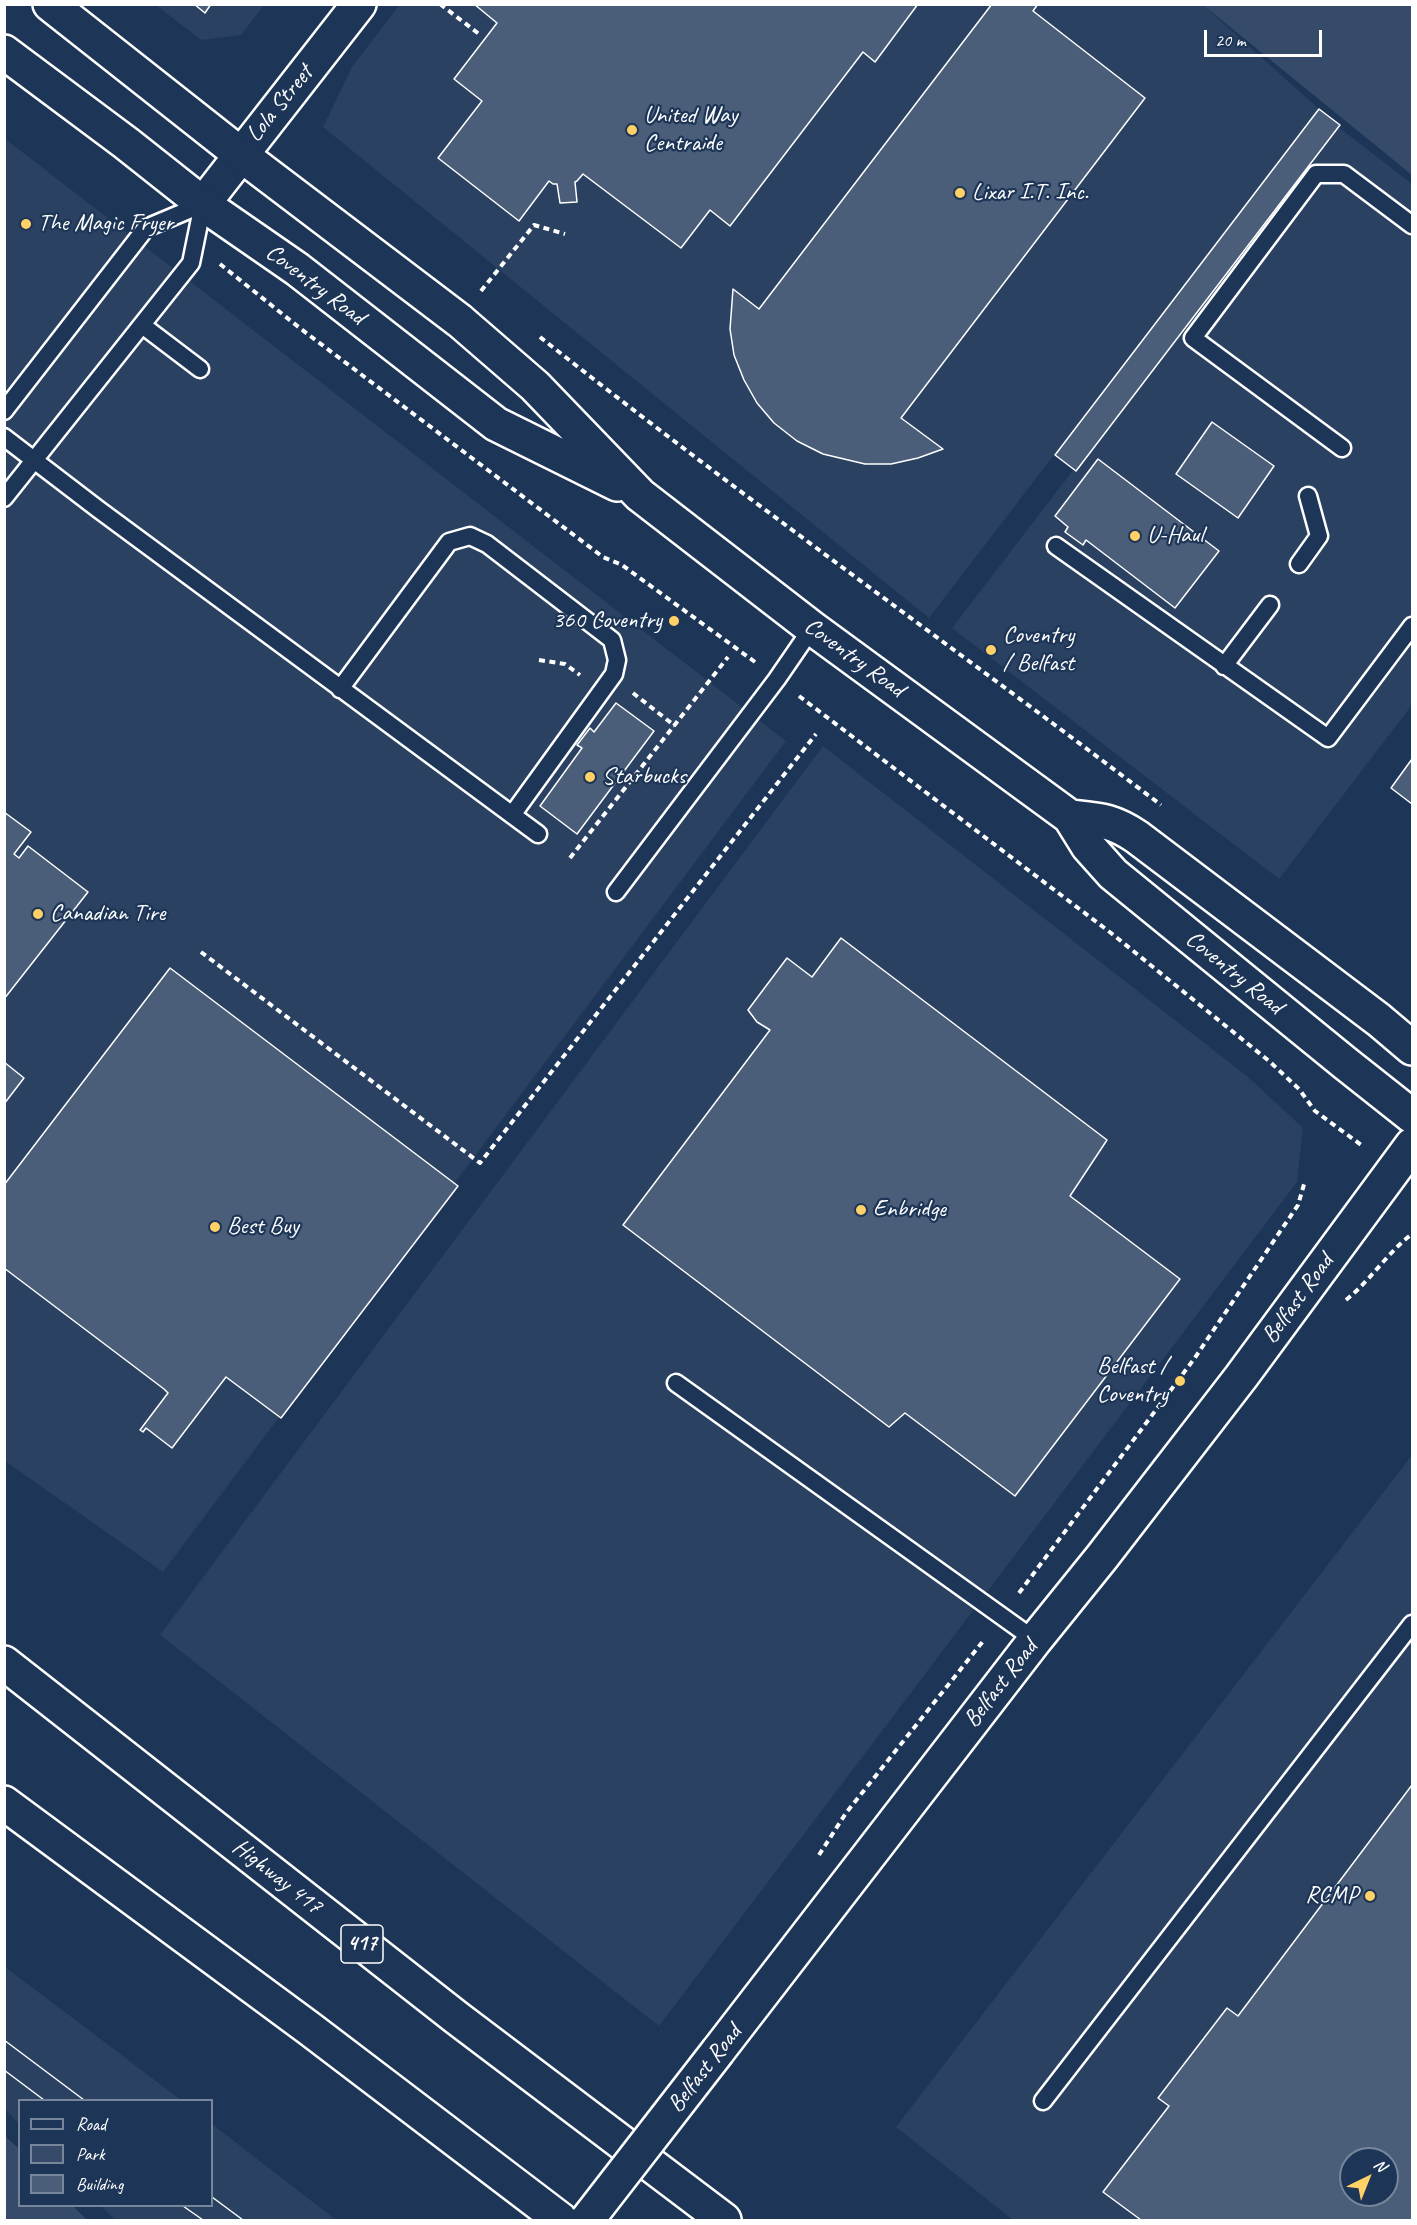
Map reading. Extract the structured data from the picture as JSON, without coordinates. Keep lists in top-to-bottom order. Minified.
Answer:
{"streets":{"main road":["Lola Street","Coventry Road","Belfast Road","Highway 417","417"]},"crossings":[["Lola Street","Coventry Road"]],"places":["United Way Centraide","Lixar I.T. Inc.","The Magic Fryer","U-Haul","360 Coventry","Coventry / Belfast","Starbucks","Canadian Tire","Enbridge","Best Buy","Belfast / Coventry","RCMP"],"legend":["Road","Park","Building"],"scale_bar":"20 m","north":"top right"}
